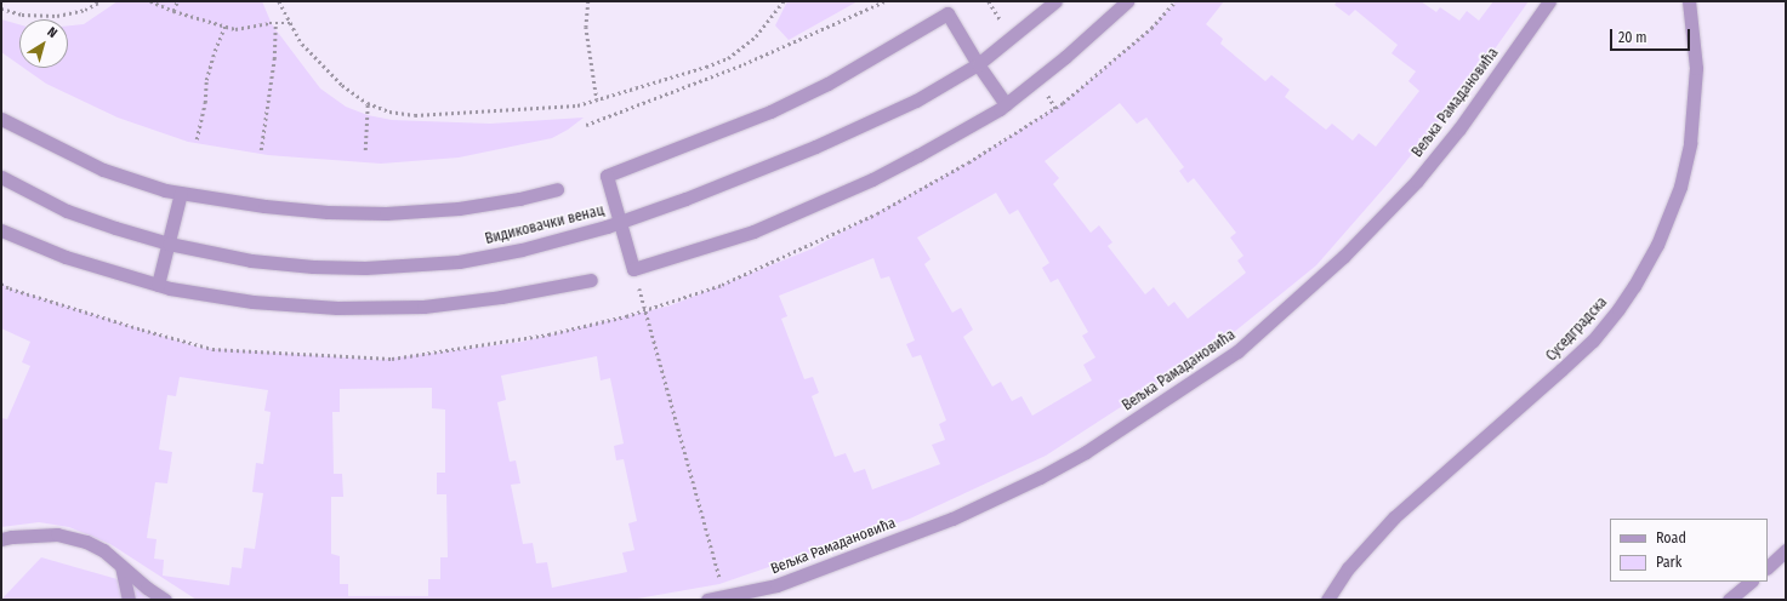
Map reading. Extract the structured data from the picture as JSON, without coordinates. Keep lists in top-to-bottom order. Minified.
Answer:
{"streets":{"street":["Вељка Рамадановића","Видиковачки венац","Суседградска"]},"legend":["Road","Park"],"scale_bar":"20 m","north":"top right"}
